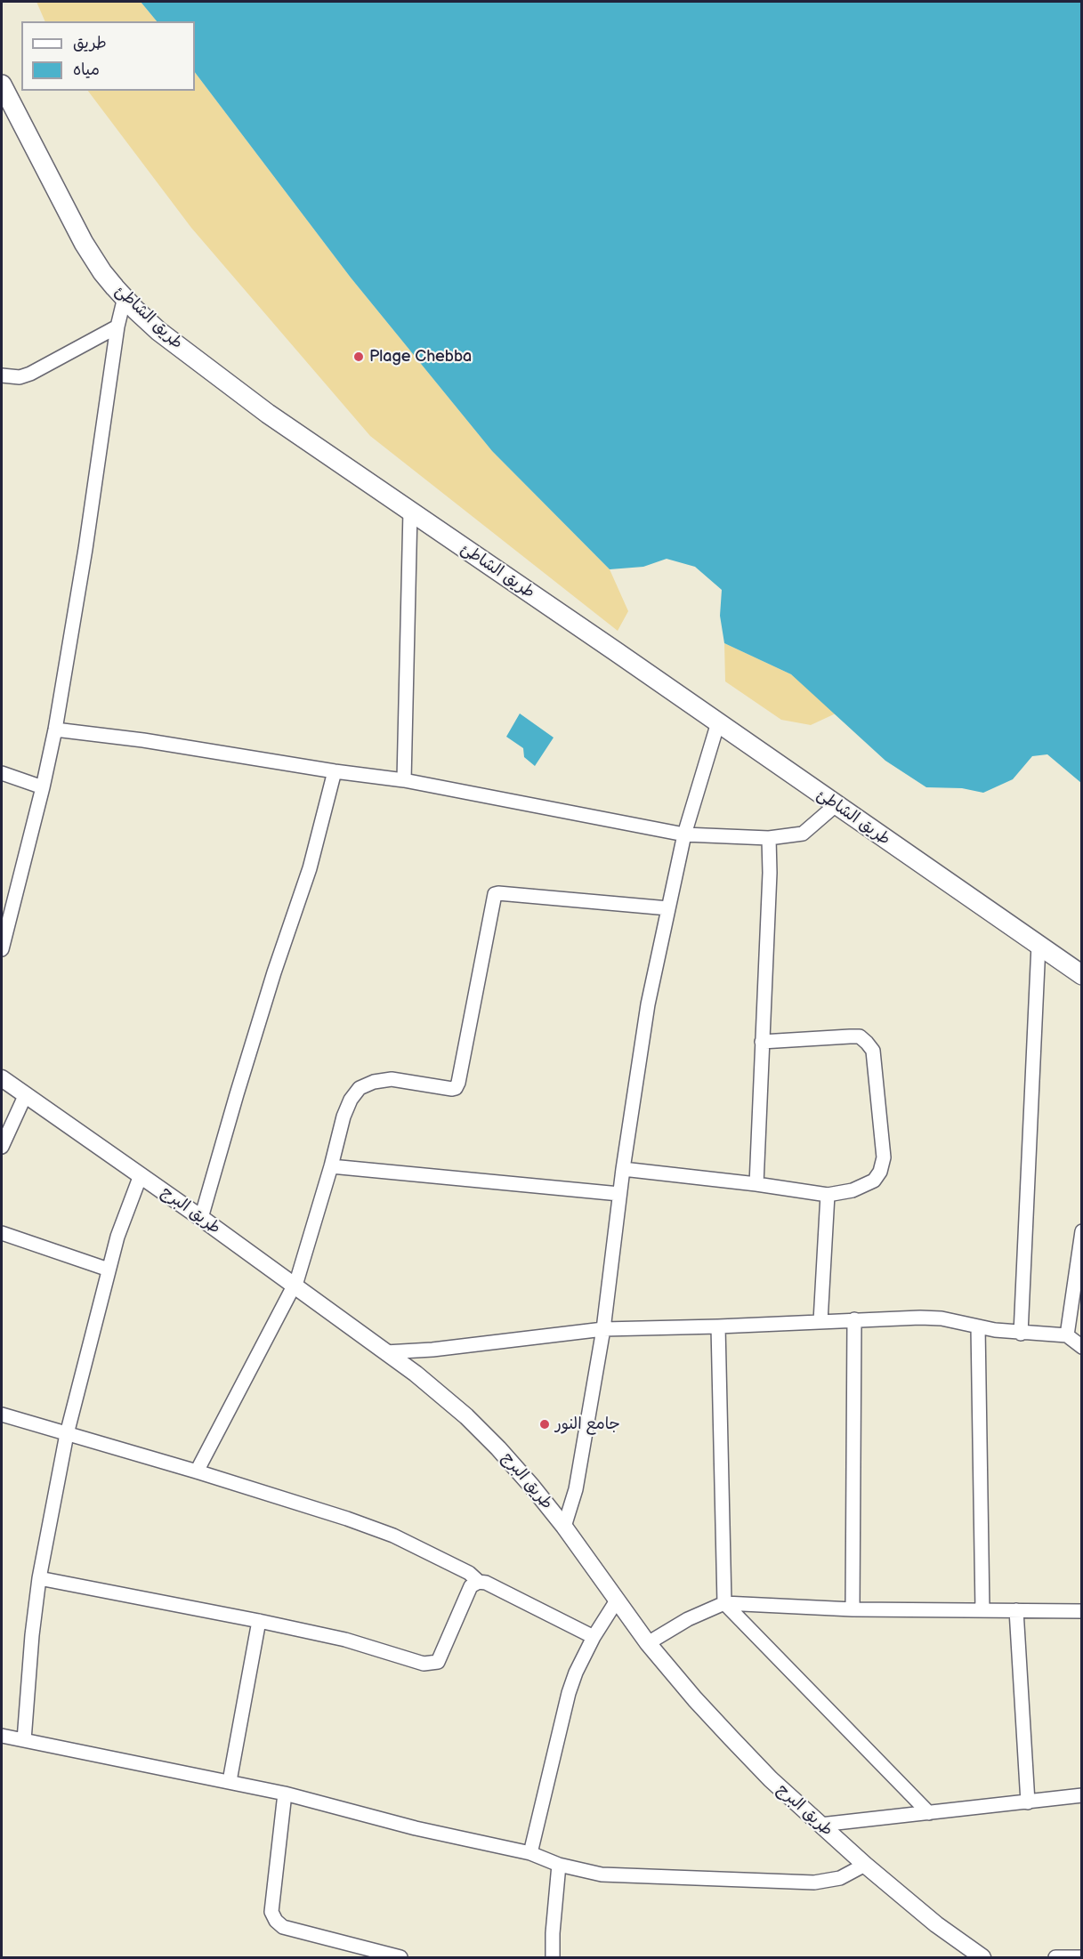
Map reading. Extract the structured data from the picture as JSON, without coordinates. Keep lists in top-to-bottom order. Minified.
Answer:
{"streets":{"main road":["طريق الشاطئ"],"street":["طريق البرج"]},"places":["Plage Chebba","جامع النور"],"legend":["طريق","مياه"]}
